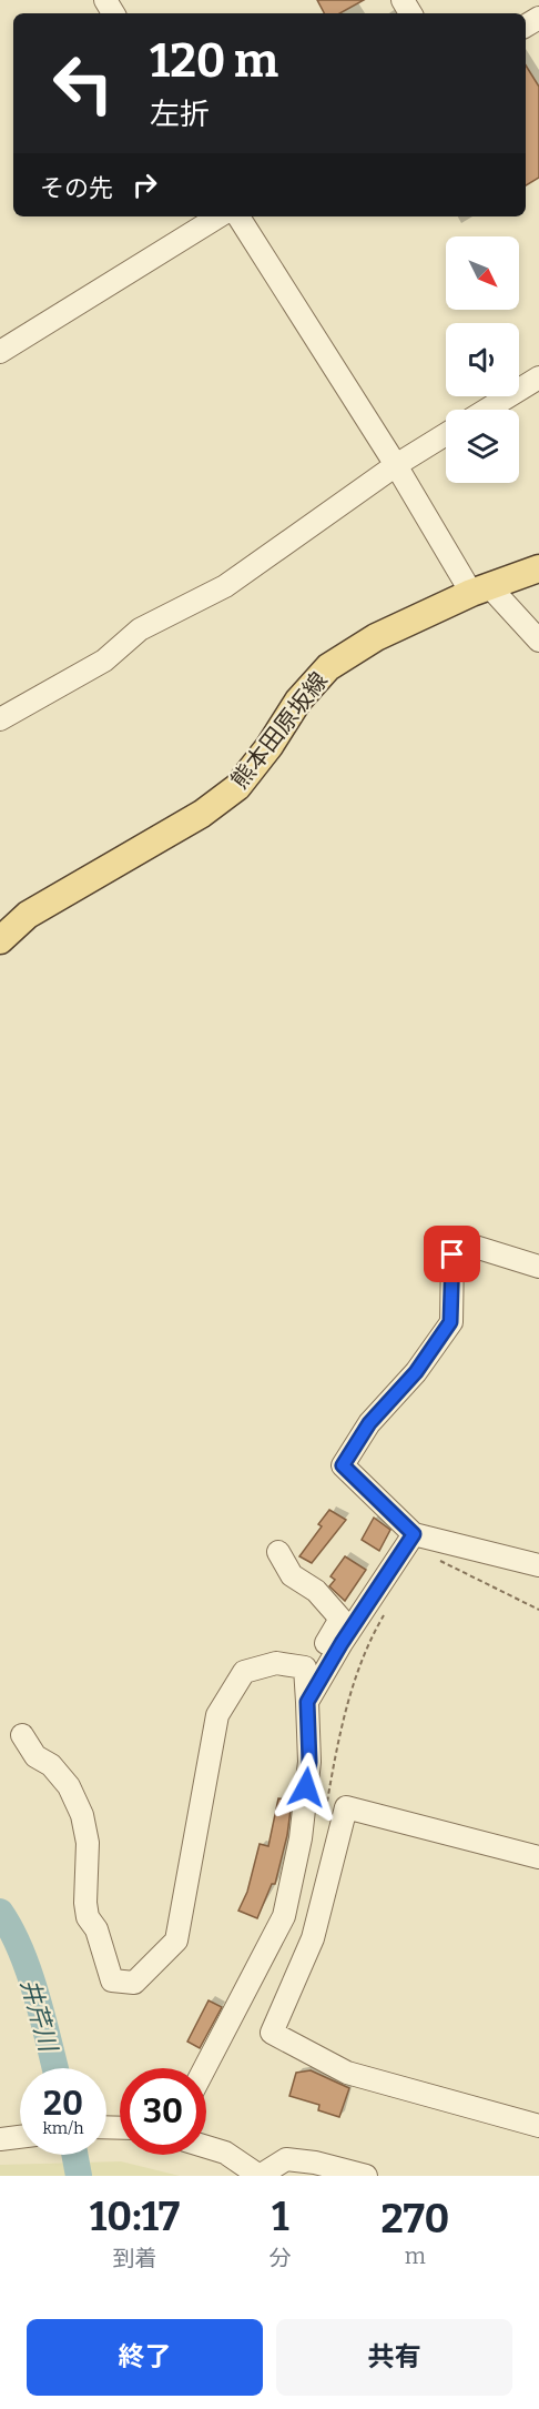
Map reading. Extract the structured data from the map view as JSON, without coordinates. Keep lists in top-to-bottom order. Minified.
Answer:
{"streets":{"main road":["熊本田原坂線"]},"water":["井芹川"],"north":"bottom right","page":{"turn":["120 m","左折"],"then":"その先","speed":"20 km/h","limit":"30","eta":["10:17","到着","1","分","270","m"],"buttons":["終了","共有"]}}
